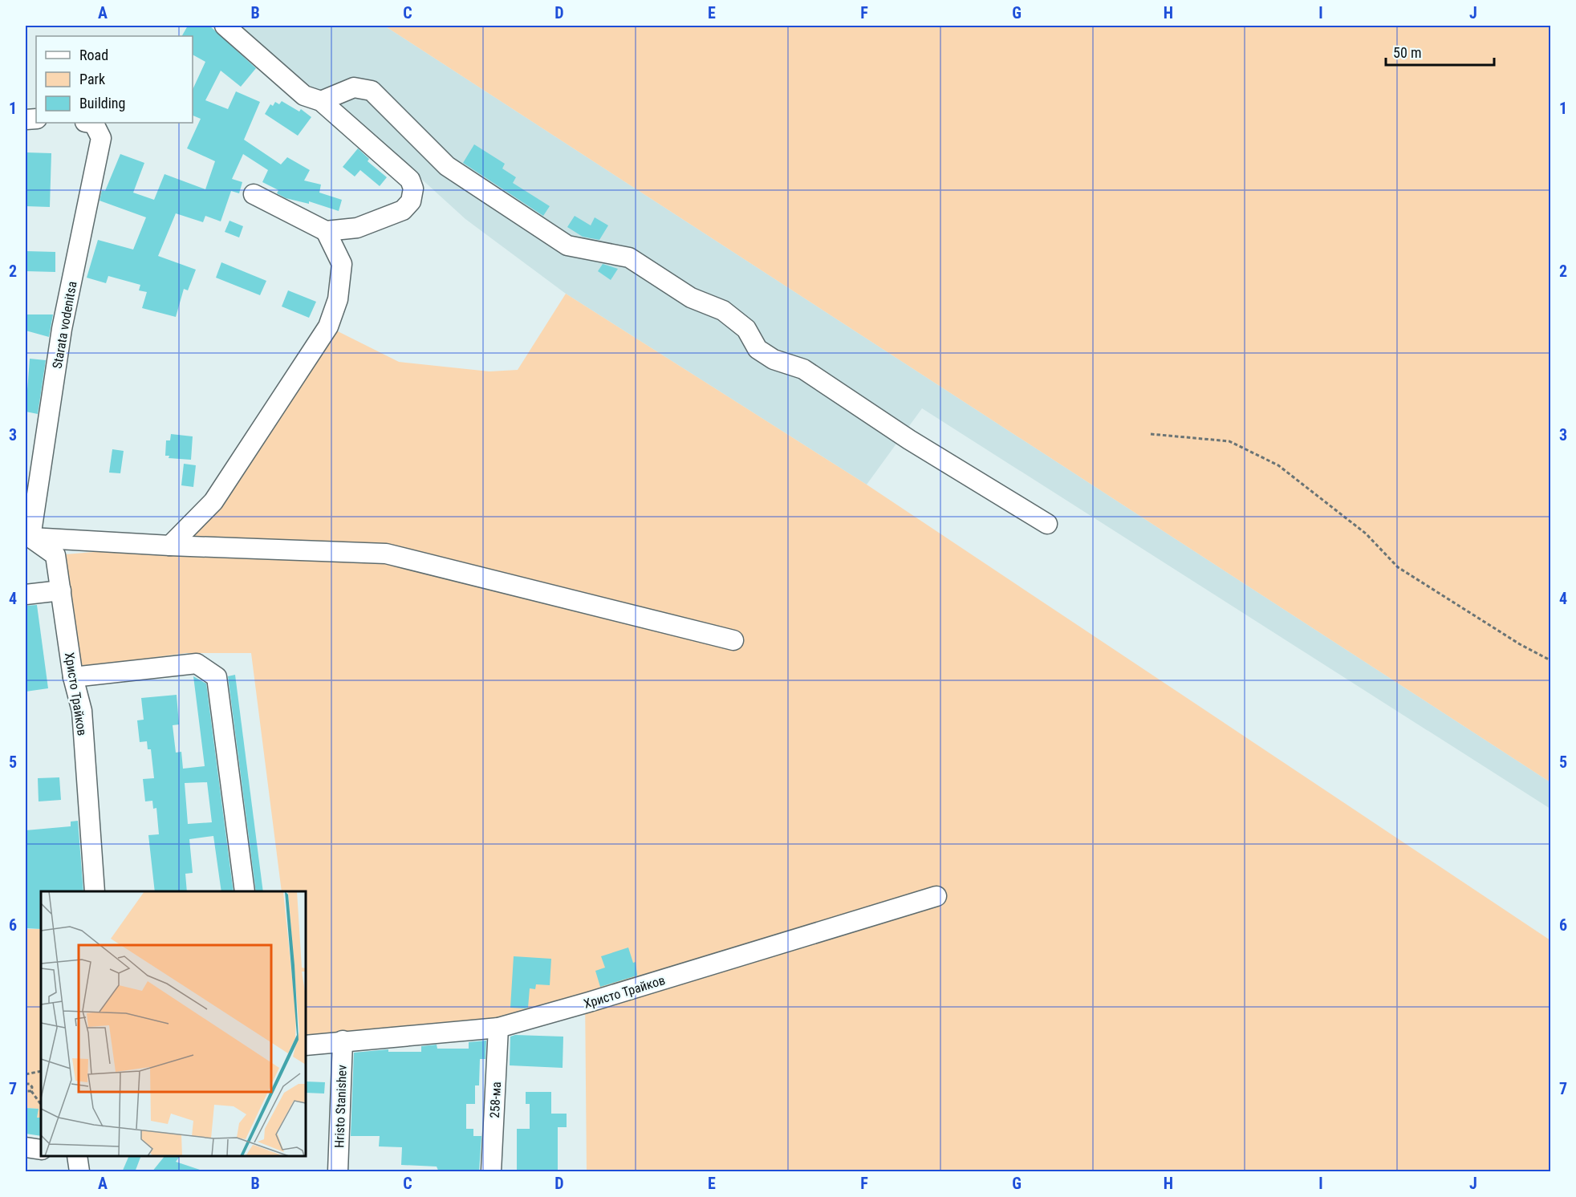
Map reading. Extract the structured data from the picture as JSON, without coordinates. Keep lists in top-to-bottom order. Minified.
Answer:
{"streets":{"street":["Starata vodenitsa","Христо Трайков","258-ма","Hristo Stanishev"]},"crossings":[["Starata vodenitsa","Христо Трайков"],["Христо Трайков","258-ма"],["Христо Трайков","Hristo Stanishev"]],"legend":["Road","Park","Building"],"scale_bar":"50 m","grid":{"columns":["A","B","C","D","E","F","G","H","I","J"],"rows":["1","2","3","4","5","6","7"]}}
